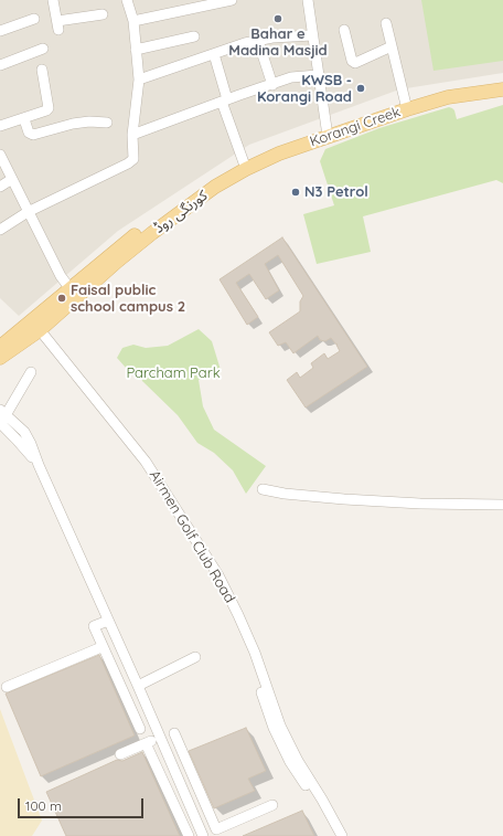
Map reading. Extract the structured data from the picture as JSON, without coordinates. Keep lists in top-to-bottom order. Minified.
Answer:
{"streets":{"main road":["Korangi Creek","کورنگی روڈ"],"street":["Airmen Golf Club Road"]},"crossings":[["Korangi Creek","کورنگی روڈ"],["کورنگی روڈ","Airmen Golf Club Road"]],"parks":["Parcham Park"],"places":["Bahar e Madina Masjid","KWSB - Korangi Road","N3 Petrol","Faisal public school campus 2"],"scale_bar":"100 m"}
